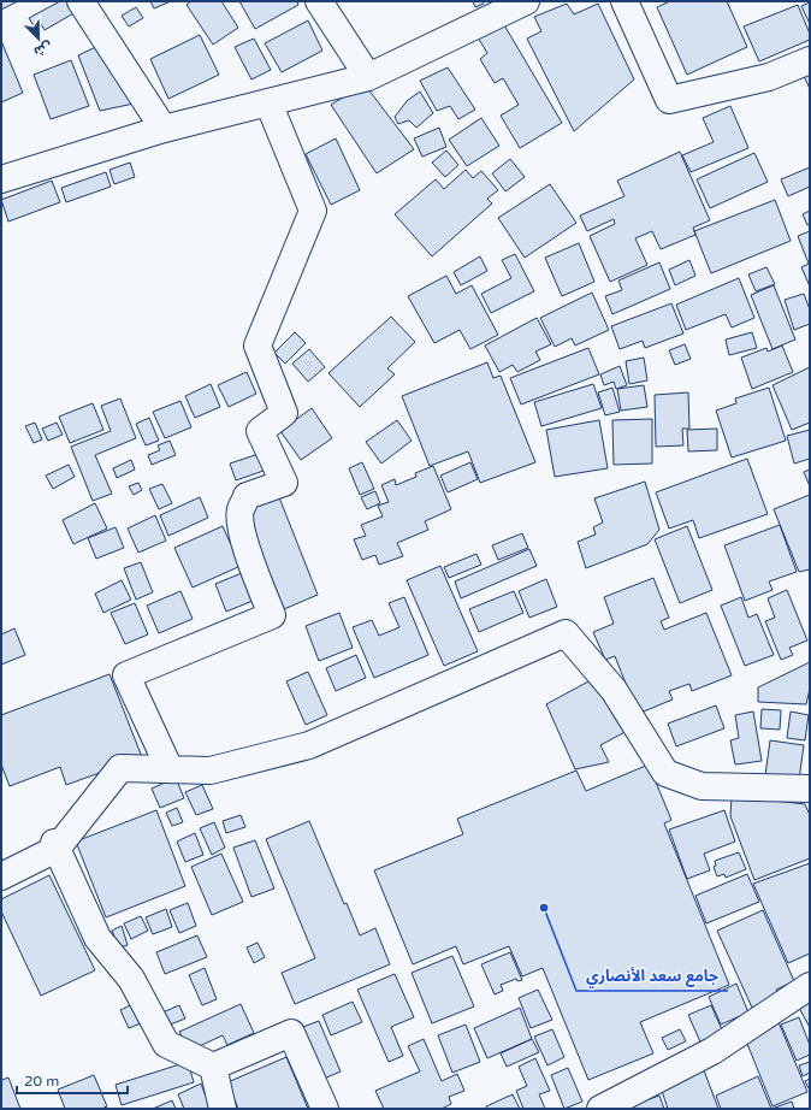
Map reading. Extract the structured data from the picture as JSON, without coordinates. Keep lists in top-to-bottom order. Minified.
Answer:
{"places":["جامع سعد الأنصاري"],"scale_bar":"20 m","north":"bottom right"}
